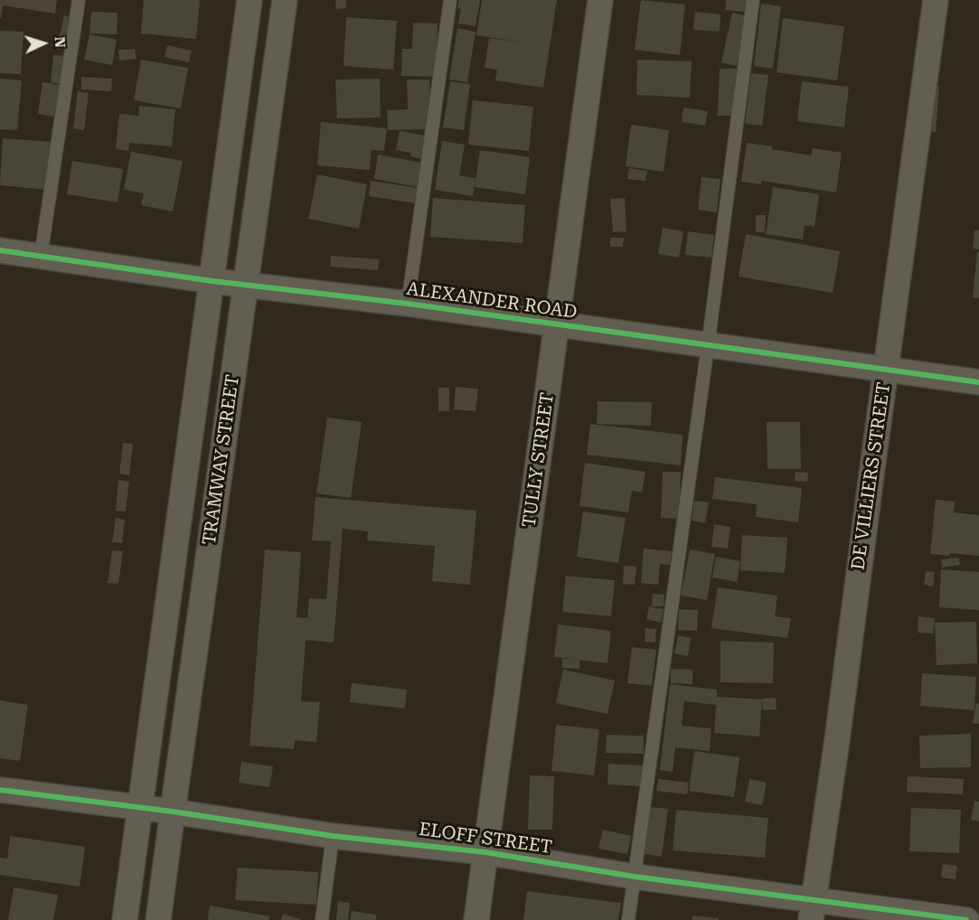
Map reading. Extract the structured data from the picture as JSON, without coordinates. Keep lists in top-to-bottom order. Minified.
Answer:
{"streets":{"street":["ALEXANDER ROAD","TRAMWAY STREET","TULLY STREET","DE VILLIERS STREET","ELOFF STREET"]},"crossings":[["ALEXANDER ROAD","TRAMWAY STREET"],["ALEXANDER ROAD","TULLY STREET"],["ALEXANDER ROAD","DE VILLIERS STREET"],["TRAMWAY STREET","ELOFF STREET"],["TULLY STREET","ELOFF STREET"],["DE VILLIERS STREET","ELOFF STREET"]],"north":"right"}
